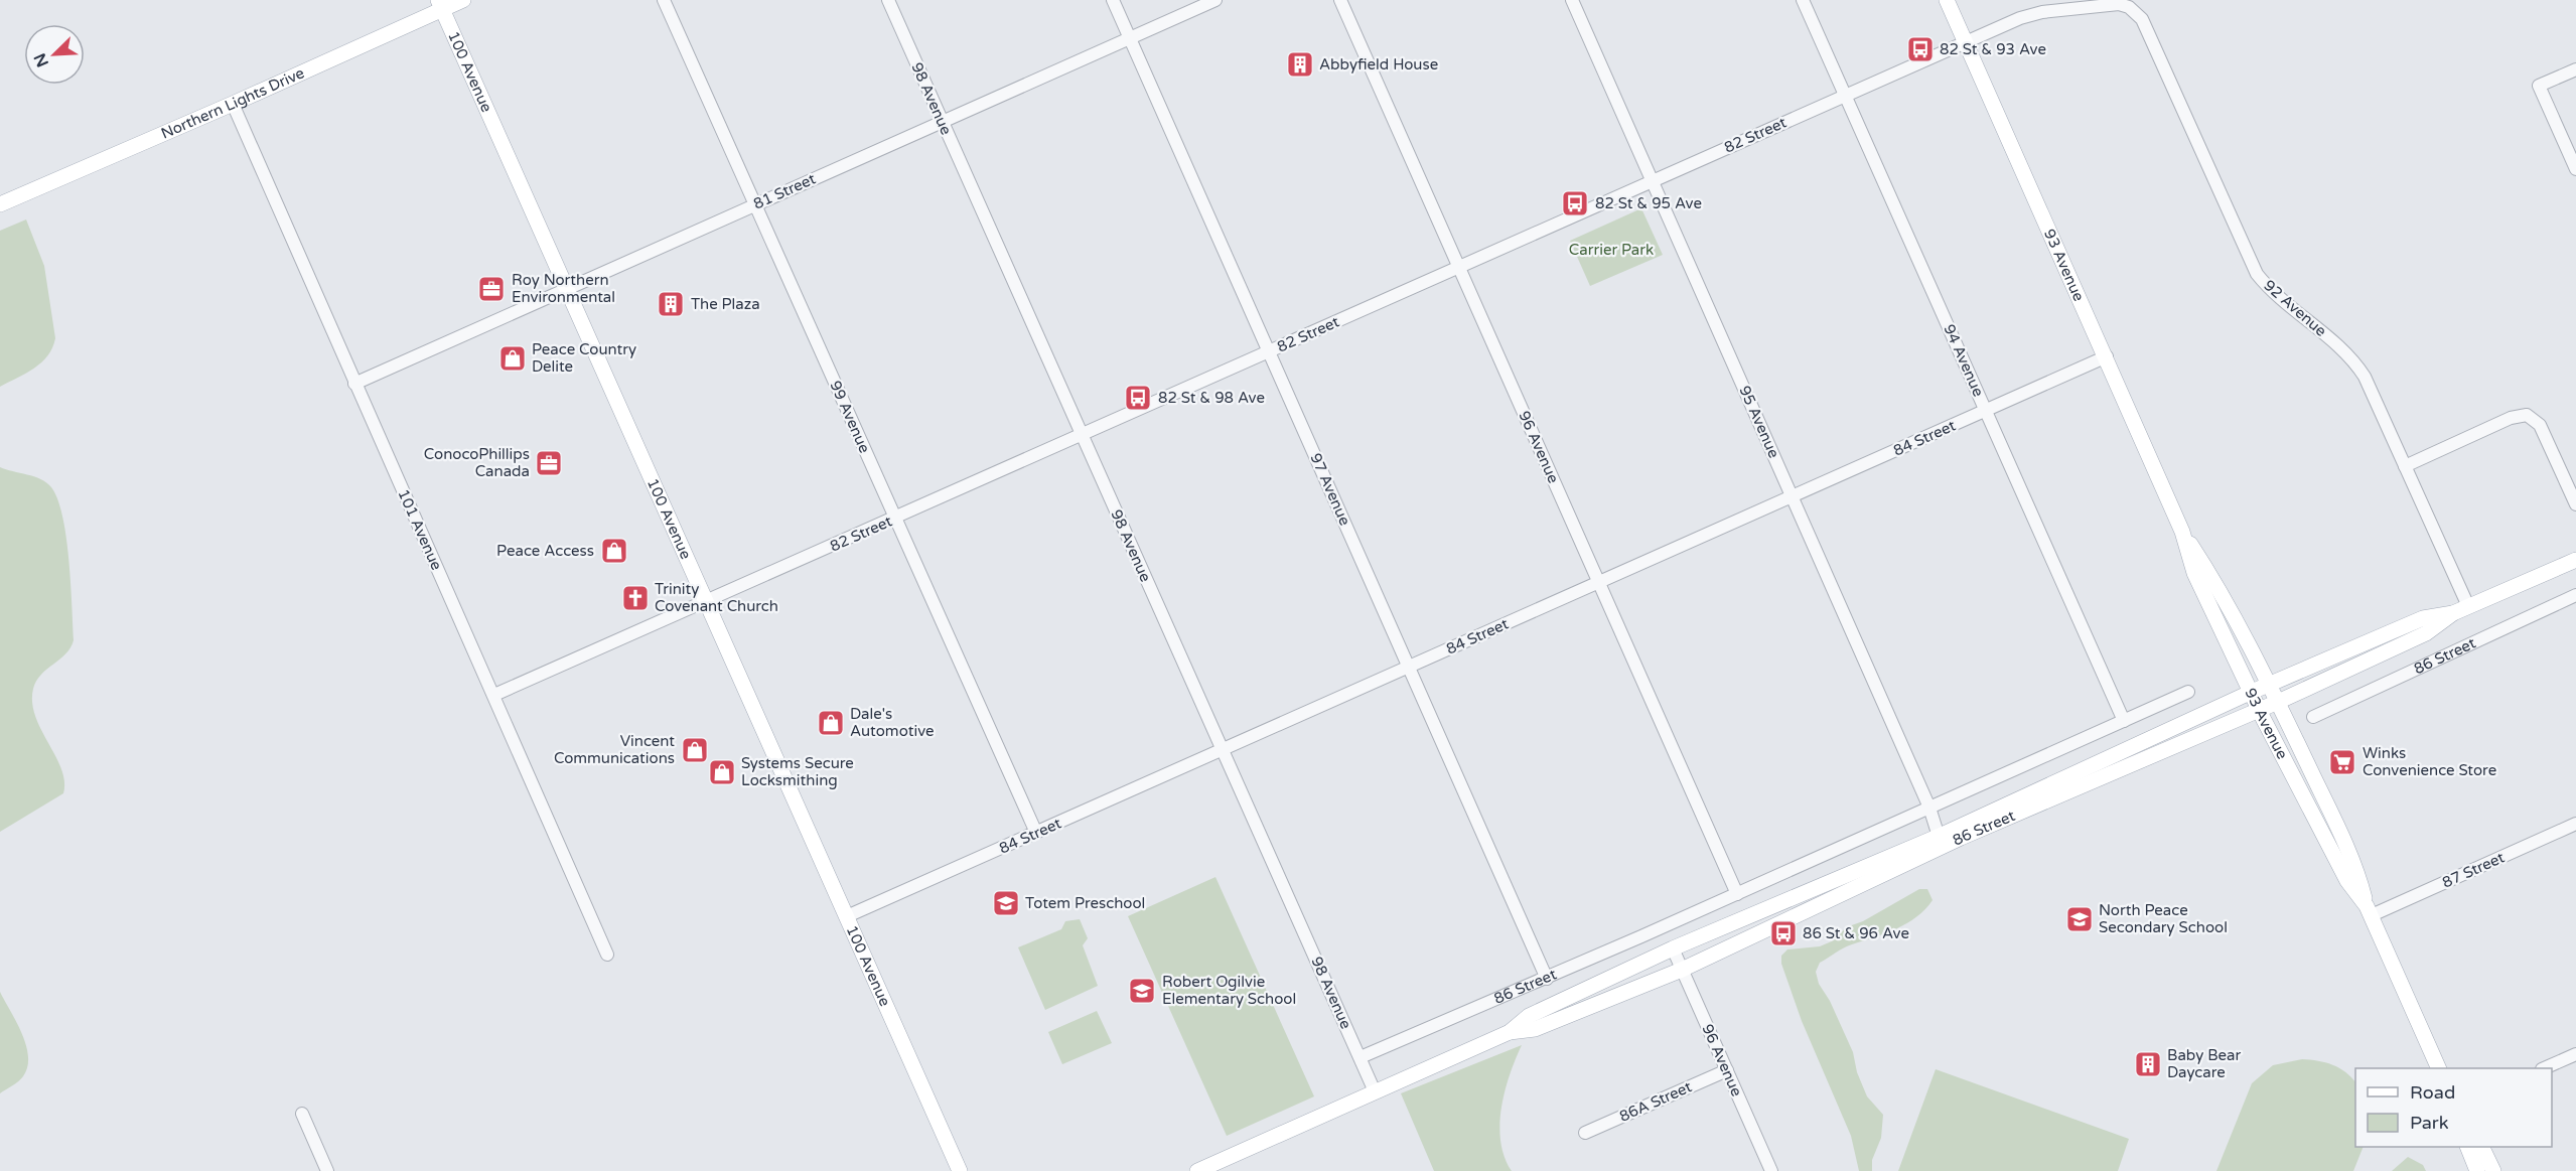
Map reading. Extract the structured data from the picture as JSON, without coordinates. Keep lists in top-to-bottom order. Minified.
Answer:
{"streets":{"main road":["100 Avenue","Northern Lights Drive","93 Avenue","86 Street"],"street":["98 Avenue","82 Street","81 Street","92 Avenue","94 Avenue","99 Avenue","95 Avenue","84 Street","96 Avenue","97 Avenue","101 Avenue","87 Street","86A Street"]},"crossings":[["100 Avenue","Northern Lights Drive"],["100 Avenue","82 Street"],["100 Avenue","81 Street"],["100 Avenue","84 Street"],["98 Avenue","82 Street"],["98 Avenue","81 Street"],["98 Avenue","84 Street"],["98 Avenue","86 Street"],["Northern Lights Drive","101 Avenue"],["82 Street","93 Avenue"],["82 Street","92 Avenue"],["82 Street","94 Avenue"],["82 Street","99 Avenue"],["82 Street","95 Avenue"],["82 Street","96 Avenue"],["82 Street","97 Avenue"],["82 Street","101 Avenue"],["81 Street","99 Avenue"],["81 Street","97 Avenue"],["81 Street","101 Avenue"],["93 Avenue","84 Street"],["93 Avenue","86 Street"],["93 Avenue","87 Street"],["92 Avenue","86 Street"],["94 Avenue","84 Street"],["94 Avenue","86 Street"],["99 Avenue","84 Street"],["95 Avenue","84 Street"],["95 Avenue","86 Street"],["84 Street","96 Avenue"],["84 Street","97 Avenue"],["96 Avenue","86 Street"],["96 Avenue","86A Street"],["97 Avenue","86 Street"]],"parks":["Carrier Park"],"places":{"bus stop":["82 St & 93 Ave","82 St & 95 Ave","82 St & 98 Ave","86 St & 96 Ave"],"building":["Abbyfield House","The Plaza","Baby Bear Daycare"],"office":["Roy Northern Environmental","ConocoPhillips Canada"],"shop":["Peace Country Delite","Peace Access","Dale's Automotive","Vincent Communications","Systems Secure Locksmithing"],"church":["Trinity Covenant Church"],"supermarket":["Winks Convenience Store"],"school or university":["Totem Preschool","North Peace Secondary School","Robert Ogilvie Elementary School"]},"legend":["Road","Park"],"north":"bottom left"}
